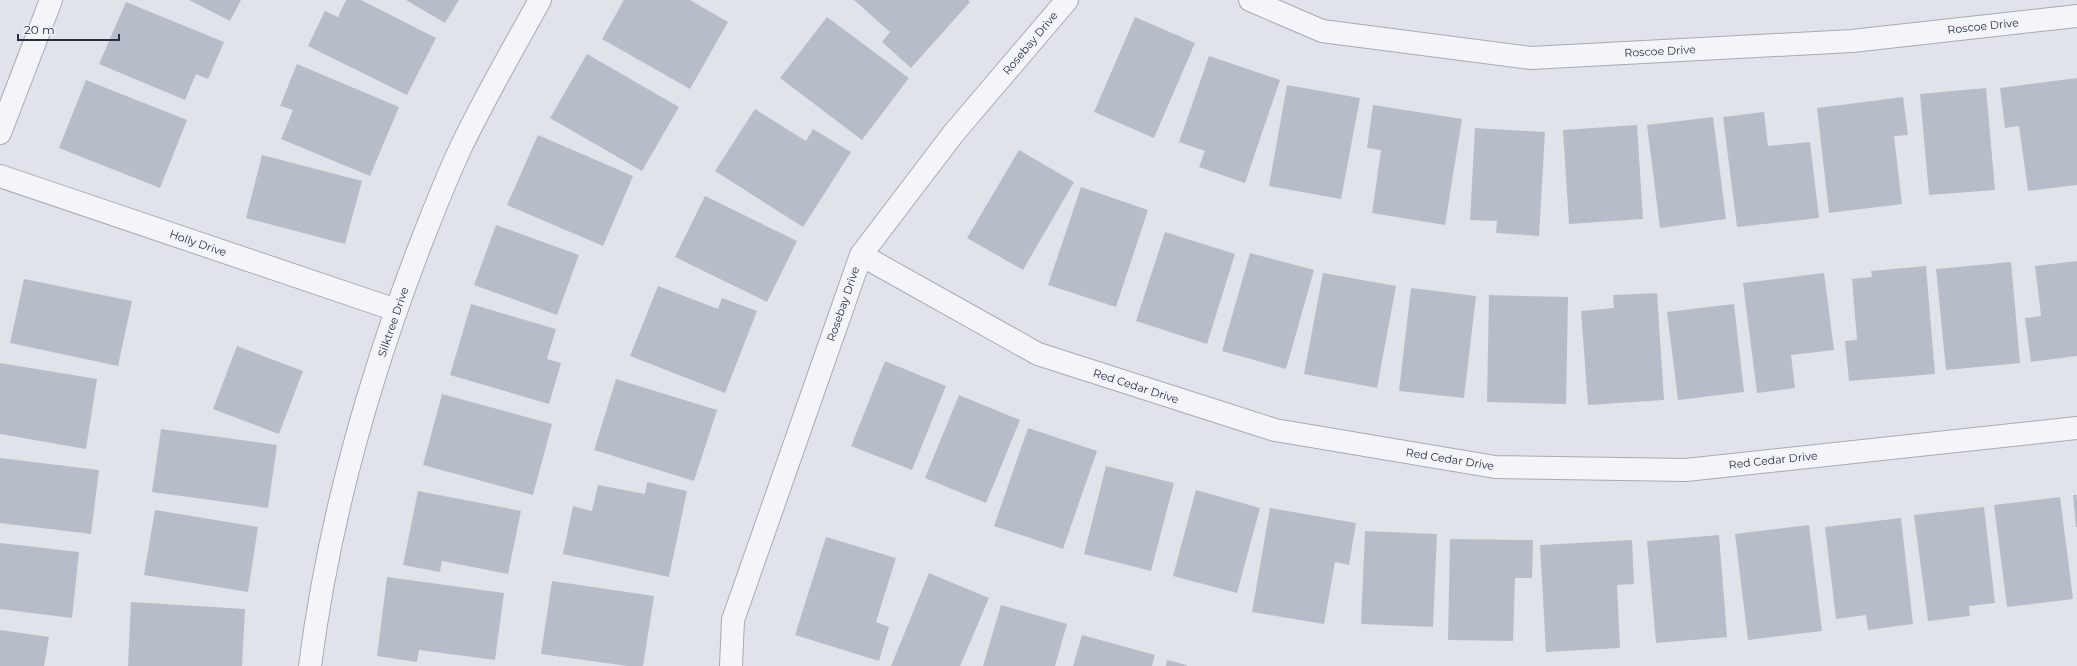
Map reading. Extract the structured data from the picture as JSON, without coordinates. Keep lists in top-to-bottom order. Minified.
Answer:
{"streets":{"street":["Roscoe Drive","Rosebay Drive","Holly Drive","Silktree Drive","Red Cedar Drive"]},"crossings":[["Rosebay Drive","Red Cedar Drive"],["Holly Drive","Silktree Drive"]],"scale_bar":"20 m"}
